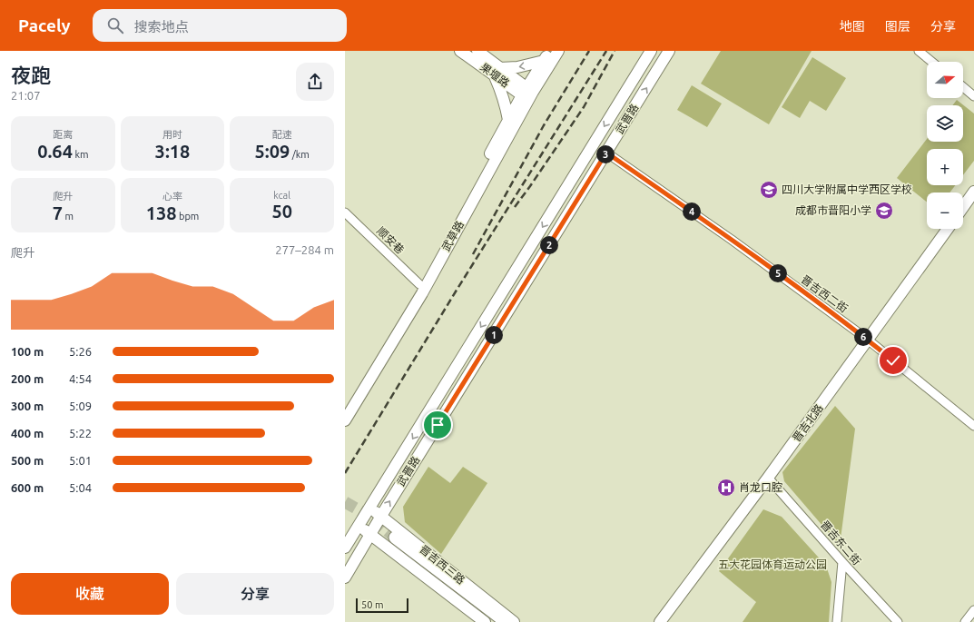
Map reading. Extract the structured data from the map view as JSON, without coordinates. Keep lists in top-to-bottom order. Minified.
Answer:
{"streets":{"main road":["晋吉西三路"],"street":["果堰路","武晋路","武草路","顺安巷","晋吉西二街","晋吉北路","晋吉东二街"]},"crossings":[["果堰路","武草路"],["武晋路","晋吉西二街"],["武晋路","晋吉西三路"],["武草路","顺安巷"],["晋吉西二街","晋吉北路"],["晋吉北路","晋吉东二街"]],"parks":["五大花园体育运动公园"],"places":{"school or university":["四川大学附属中学西区学校","成都市晋阳小学"],"hospital":["肖龙口腔"]},"scale_bar":"50 m","north":"right","page":{"header":"Pacely","search":"搜索地点","nav":["地图","图层","分享"],"heading":["夜跑","21:07"],"map_buttons":["+","−"],"stats":[["距离","0.64 km"],["用时","3:18"],["配速","5:09 /km"],["爬升","7 m"],["心率","138 bpm"],["kcal","50"]],"pins":["3","4","2","5","1","6"],"chart":["爬升","277–284 m"],"list":[{"name":"100 m","note":"5:26"},{"name":"200 m","note":"4:54"},{"name":"300 m","note":"5:09"},{"name":"400 m","note":"5:22"},{"name":"500 m","note":"5:01"},{"name":"600 m","note":"5:04"}],"buttons":["收藏","分享"],"scale":"50 m"}}
